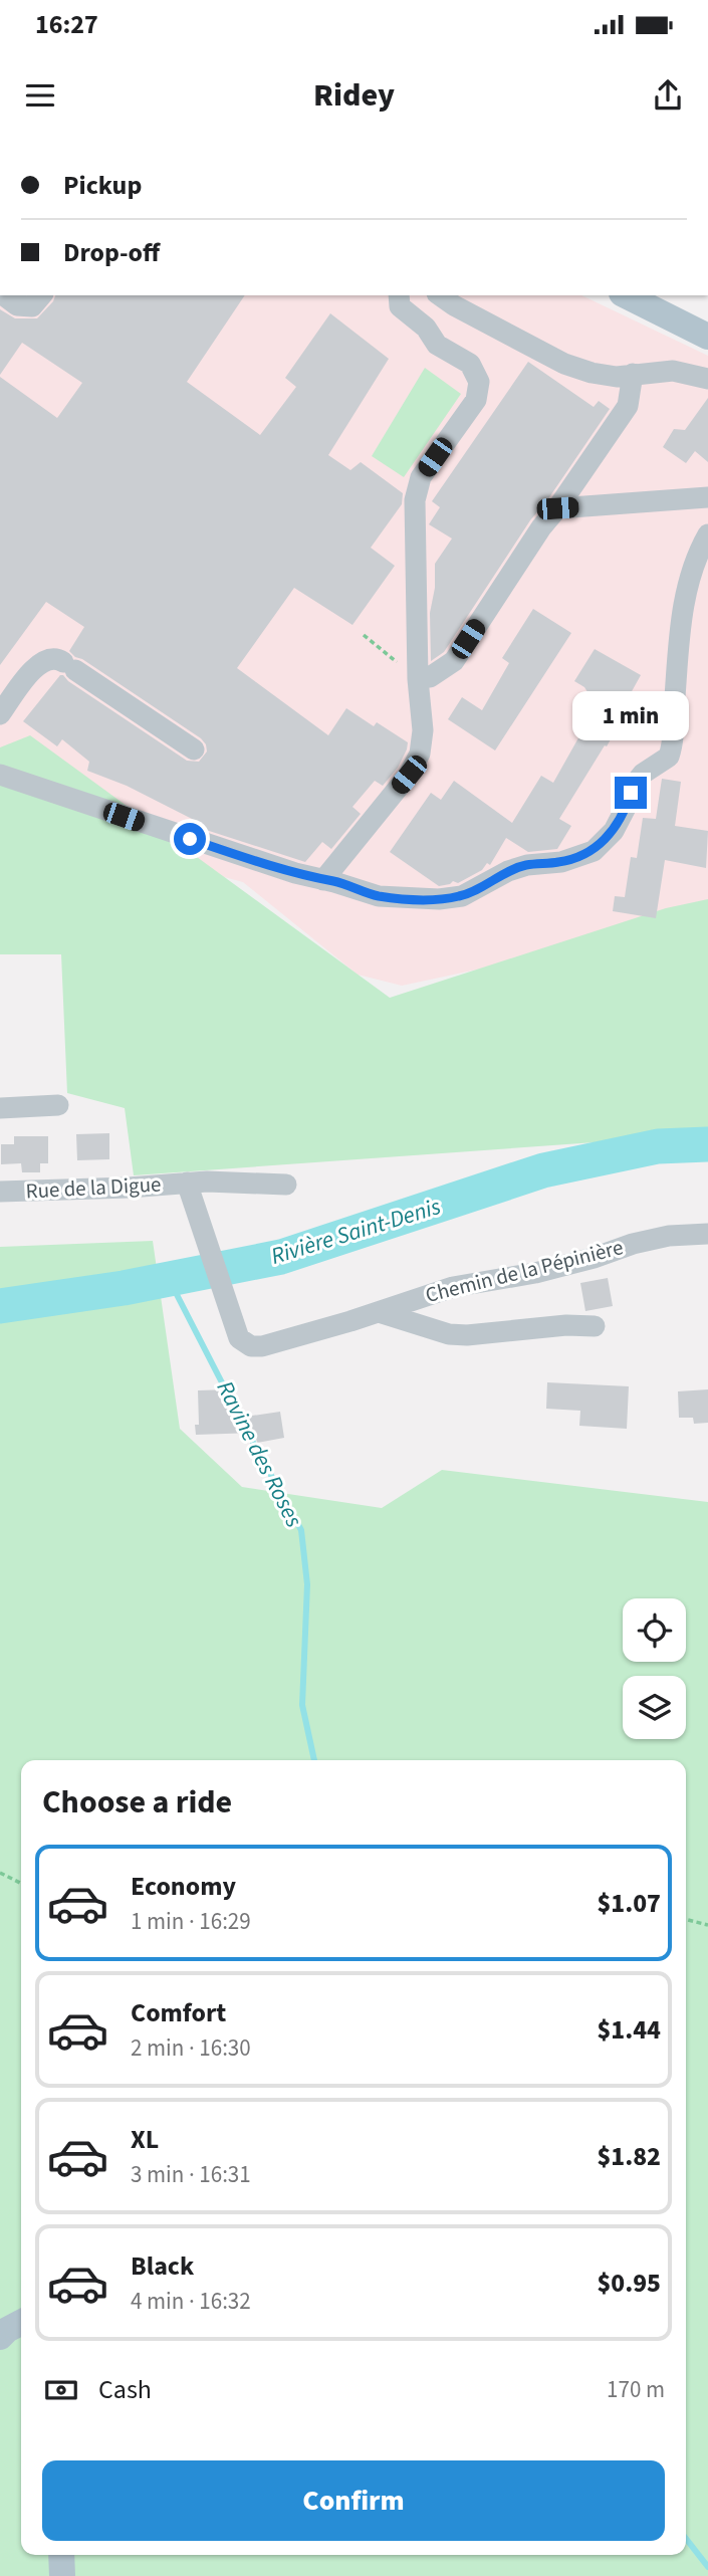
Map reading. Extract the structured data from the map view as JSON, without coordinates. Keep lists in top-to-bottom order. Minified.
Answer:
{"streets":{"street":["Rue de la Digue","Chemin de la Pépinière"]},"crossings":[["Rue de la Digue","Chemin de la Pépinière"]],"water":["Rivière Saint-Denis","Ravine des Roses"],"page":{"status":"16:27","header":"Ridey","banner":["Pickup","Drop-off"],"bubble":"1 min","heading":"Choose a ride","list":[{"name":"Economy","note":"1 min · 16:29","value":"$1.07"},{"name":"Comfort","note":"2 min · 16:30","value":"$1.44"},{"name":"XL","note":"3 min · 16:31","value":"$1.82"},{"name":"Black","note":"4 min · 16:32","value":"$0.95"}],"pay":["Cash","170 m"],"buttons":"Confirm"}}
